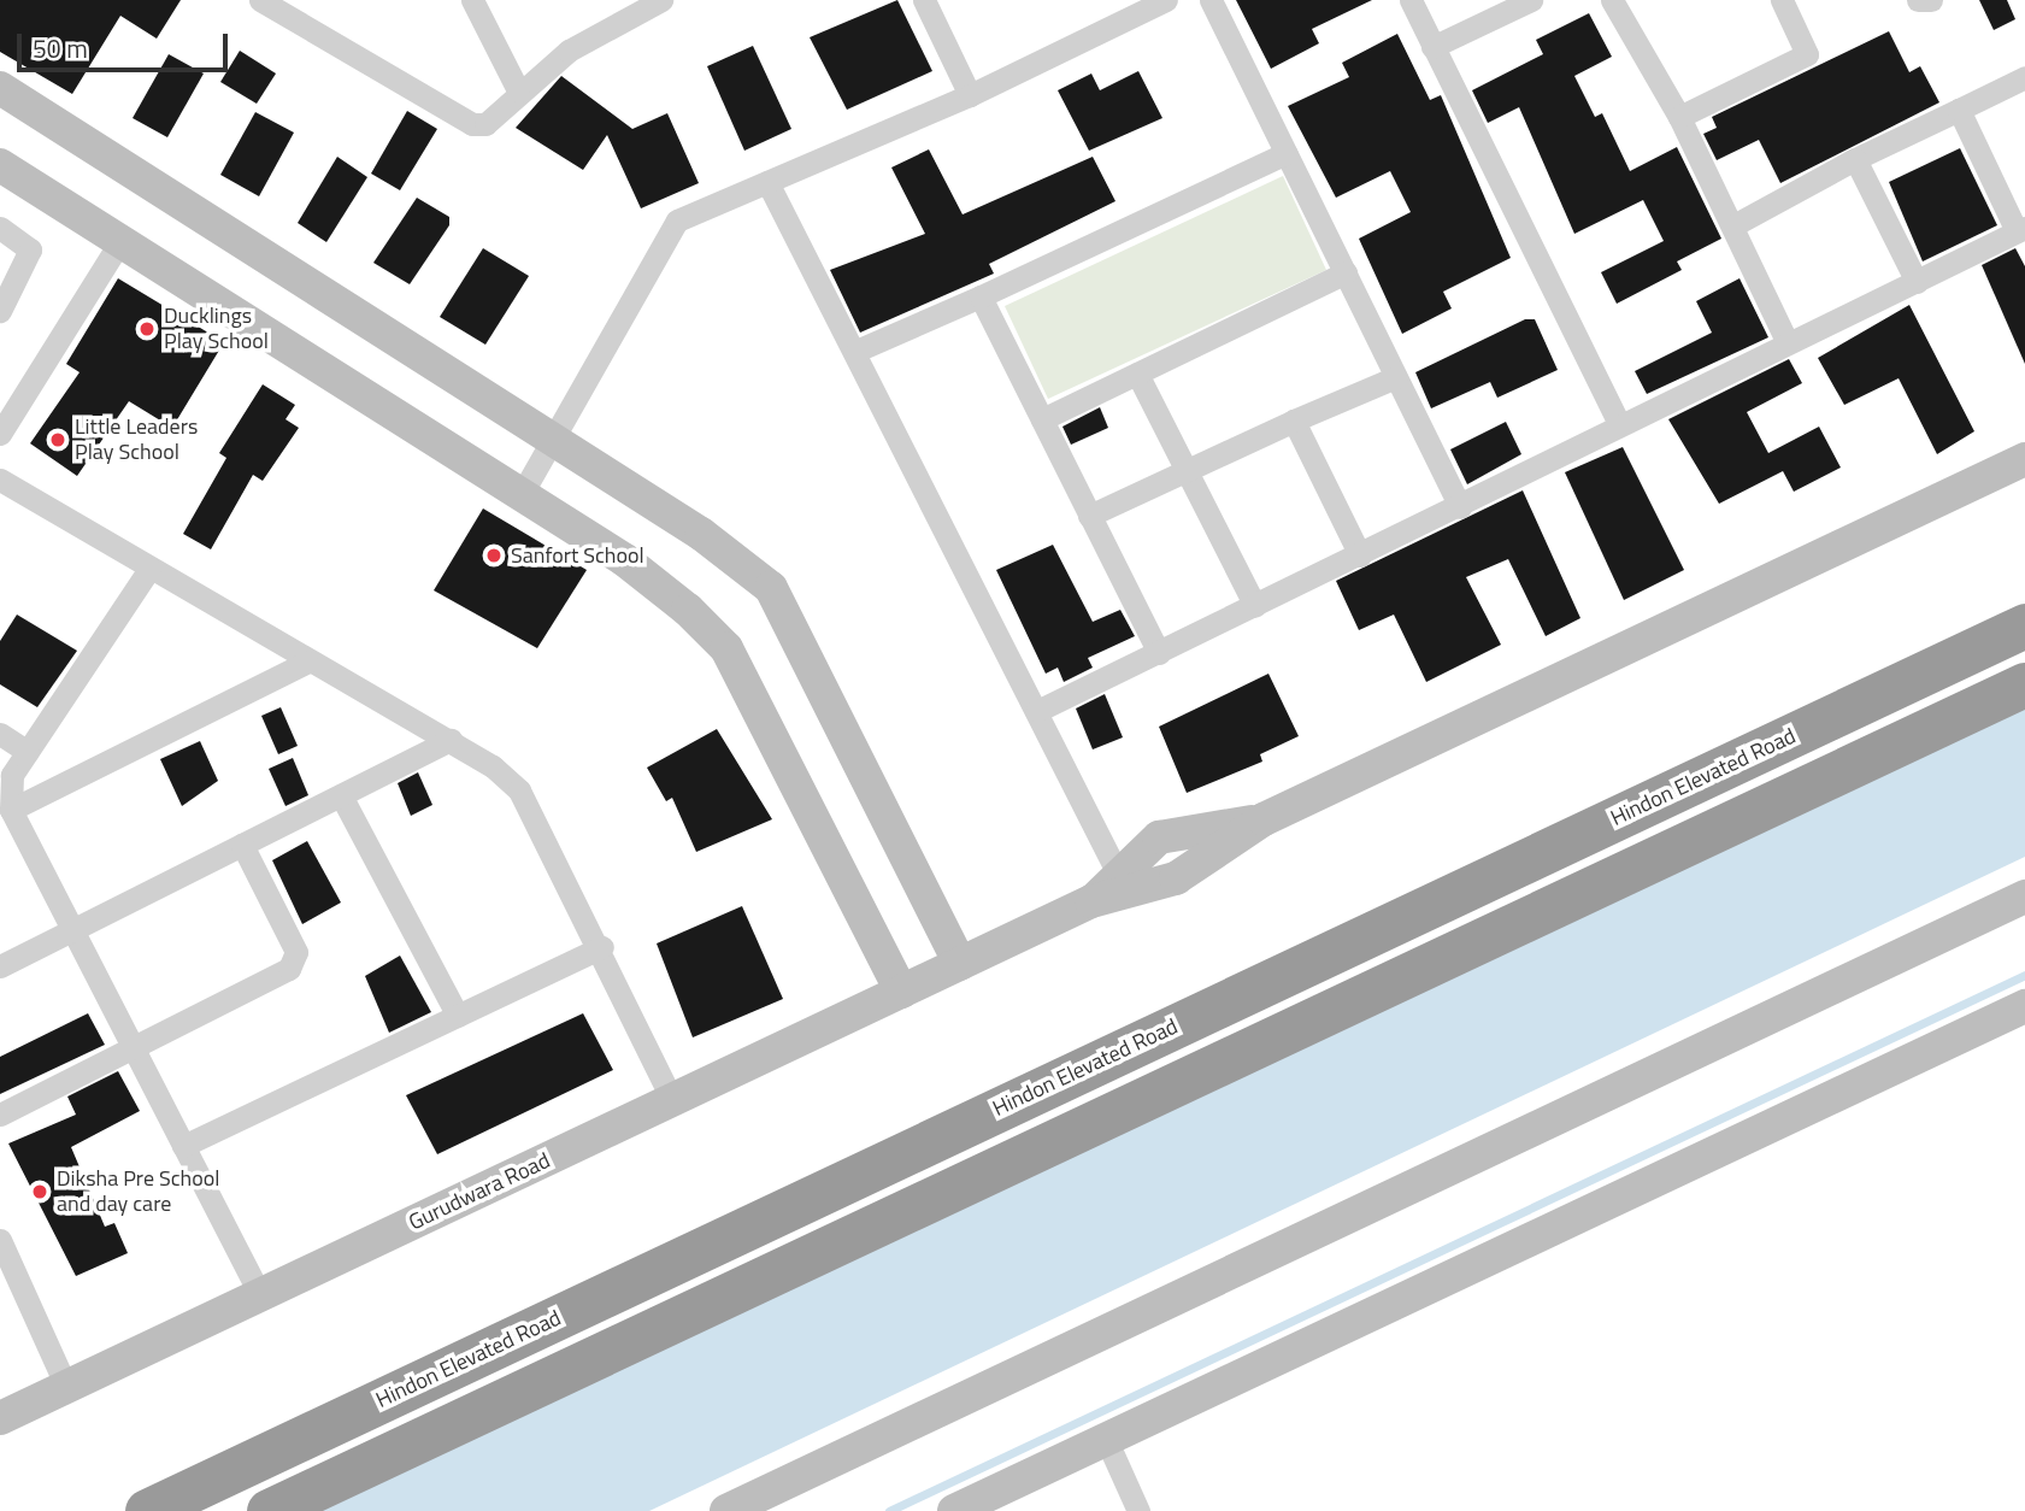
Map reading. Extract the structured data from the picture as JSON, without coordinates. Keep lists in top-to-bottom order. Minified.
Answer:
{"streets":{"highway":["Hindon Elevated Road"],"street":["Gurudwara Road"]},"places":["Ducklings Play School","Little Leaders Play School","Sanfort School","Diksha Pre School and day care"],"scale_bar":"50 m"}
